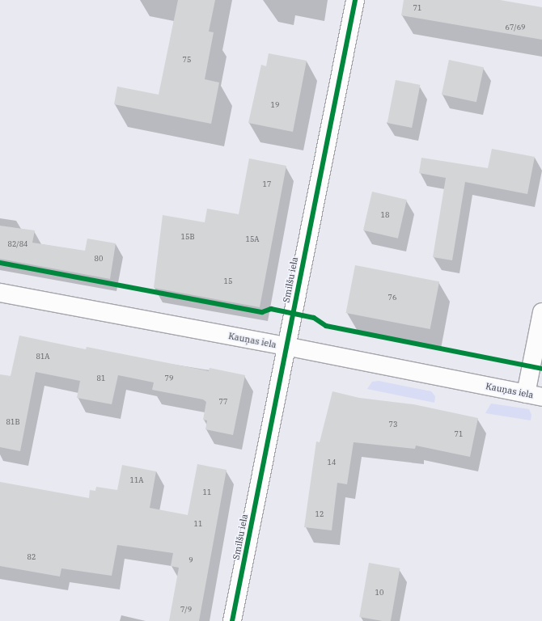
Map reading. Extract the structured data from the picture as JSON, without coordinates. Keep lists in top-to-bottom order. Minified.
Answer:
{"streets":{"street":["Smilšu iela","Kauņas iela"]},"crossings":[["Smilšu iela","Kauņas iela"]],"house_numbers":["71","67/69","75","19","17","18","15B","15A","82/84","80","15","76","81A","81","79","77","81B","73","71","14","11A","11","12","11","82","9","10","7/9"]}
